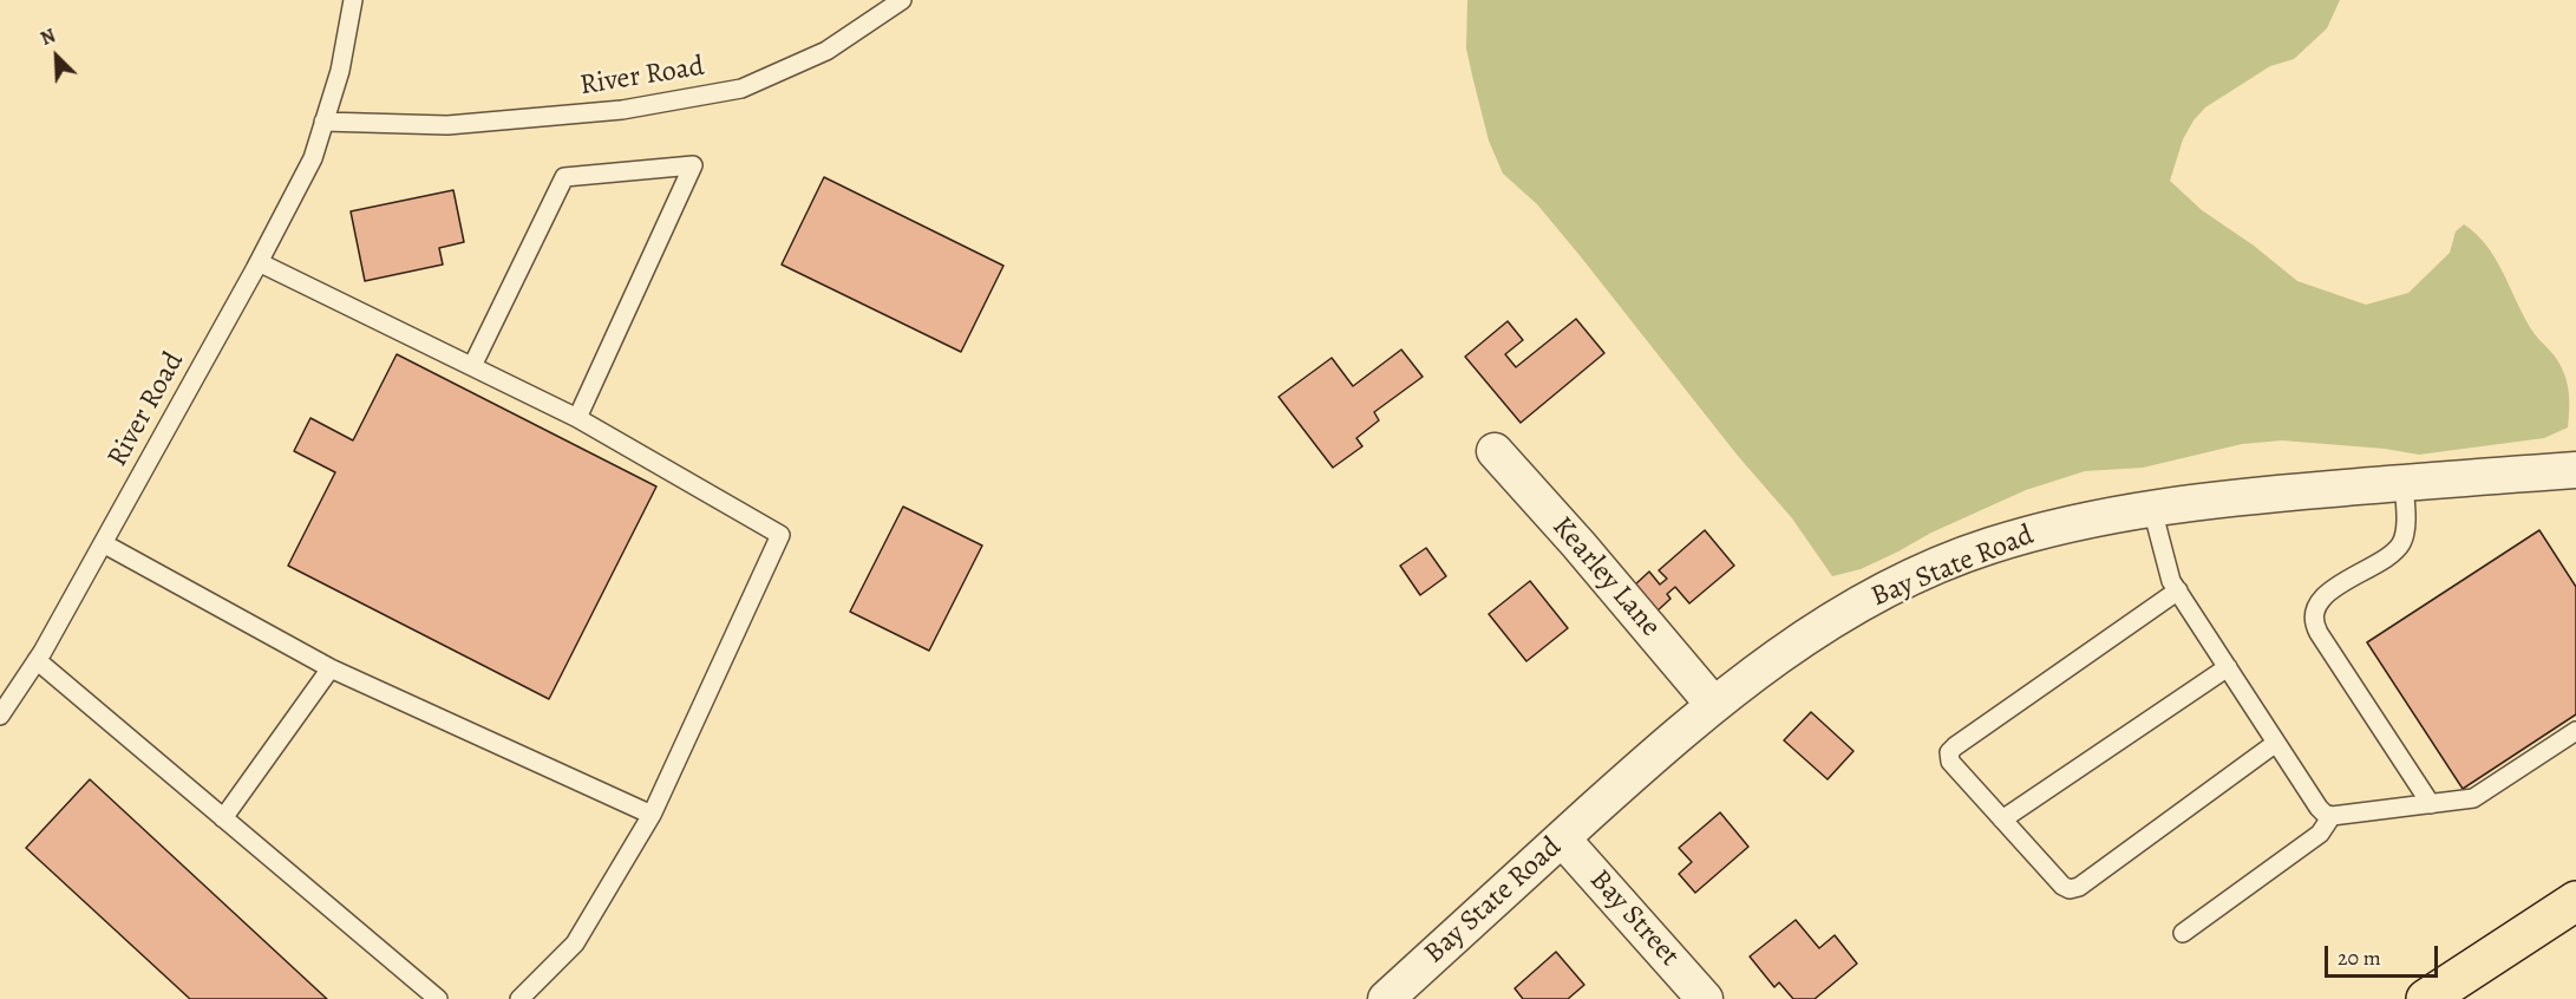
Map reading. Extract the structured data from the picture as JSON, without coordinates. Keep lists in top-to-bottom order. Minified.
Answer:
{"streets":{"street":["Bay State Road","Kearley Lane","Bay Street"],"lane":["River Road"]},"crossings":[["Bay State Road","Kearley Lane"],["Bay State Road","Bay Street"]],"scale_bar":"20 m","north":"top left"}
